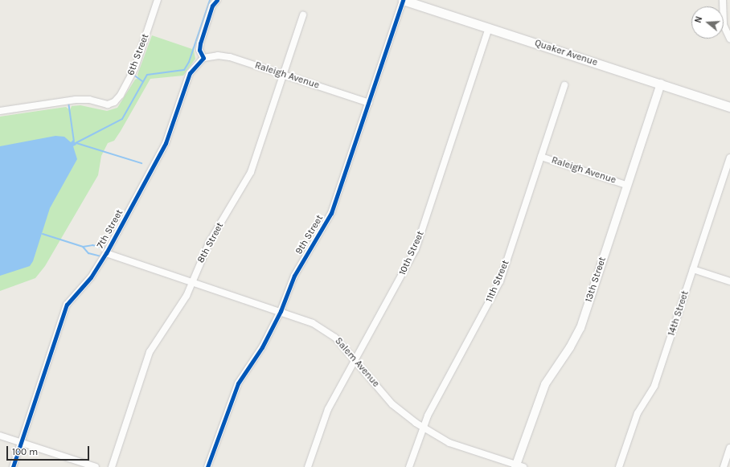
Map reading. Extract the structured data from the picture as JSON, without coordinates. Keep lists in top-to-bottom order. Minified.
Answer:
{"streets":{"main road":["Quaker Avenue"],"street":["6th Street","Raleigh Avenue","7th Street","9th Street","8th Street","10th Street","13th Street","11th Street","14th Street","Salem Avenue"]},"crossings":[["Quaker Avenue","9th Street"],["Quaker Avenue","10th Street"],["Quaker Avenue","13th Street"],["Raleigh Avenue","7th Street"],["Raleigh Avenue","9th Street"],["Raleigh Avenue","8th Street"],["Raleigh Avenue","13th Street"],["Raleigh Avenue","11th Street"],["7th Street","Salem Avenue"],["9th Street","Salem Avenue"],["8th Street","Salem Avenue"],["10th Street","Salem Avenue"],["13th Street","Salem Avenue"],["11th Street","Salem Avenue"]],"scale_bar":"100 m","north":"left"}
